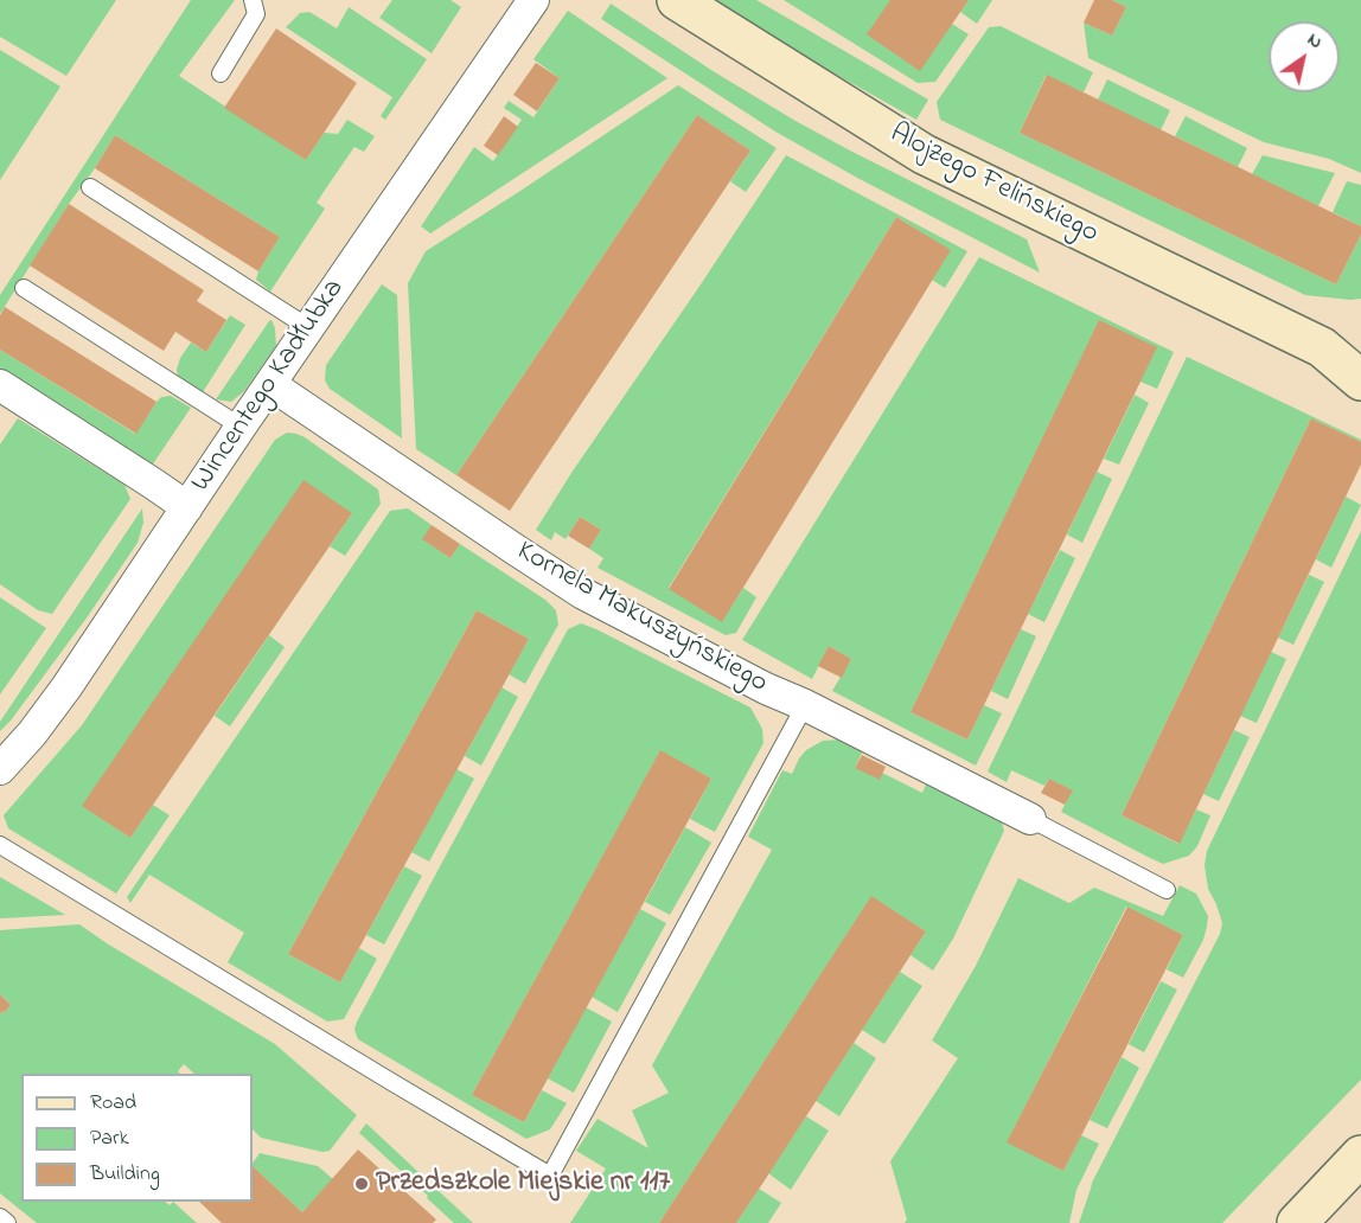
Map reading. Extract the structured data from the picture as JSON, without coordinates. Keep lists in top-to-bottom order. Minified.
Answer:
{"streets":{"street":["Alojzego Felińskiego","Wincentego Kadłubka","Kornela Makuszyńskiego"]},"crossings":[["Wincentego Kadłubka","Kornela Makuszyńskiego"]],"places":["Przedszkole Miejskie nr 117"],"legend":["Road","Park","Building"],"north":"top right"}
